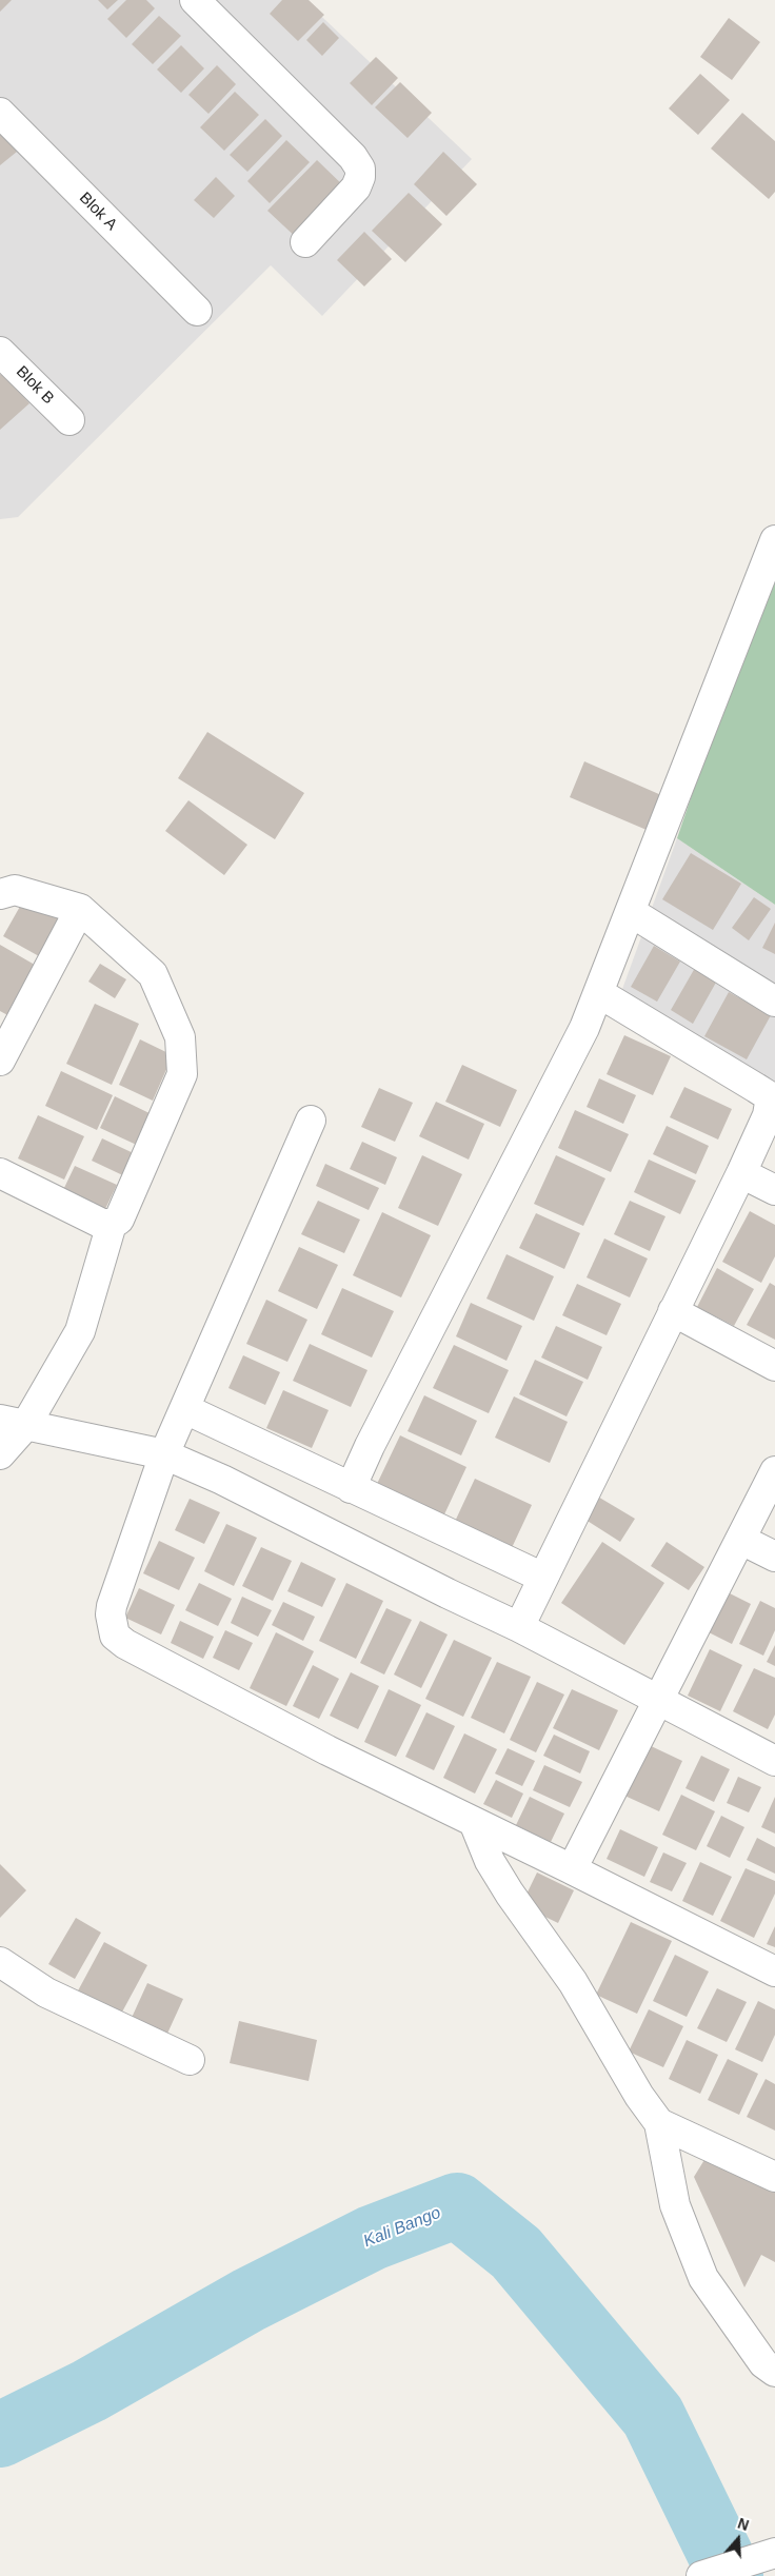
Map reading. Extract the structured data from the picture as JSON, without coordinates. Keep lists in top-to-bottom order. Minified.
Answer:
{"streets":{"street":["Blok A","Blok B"]},"water":["Kali Bango"],"north":"top"}
